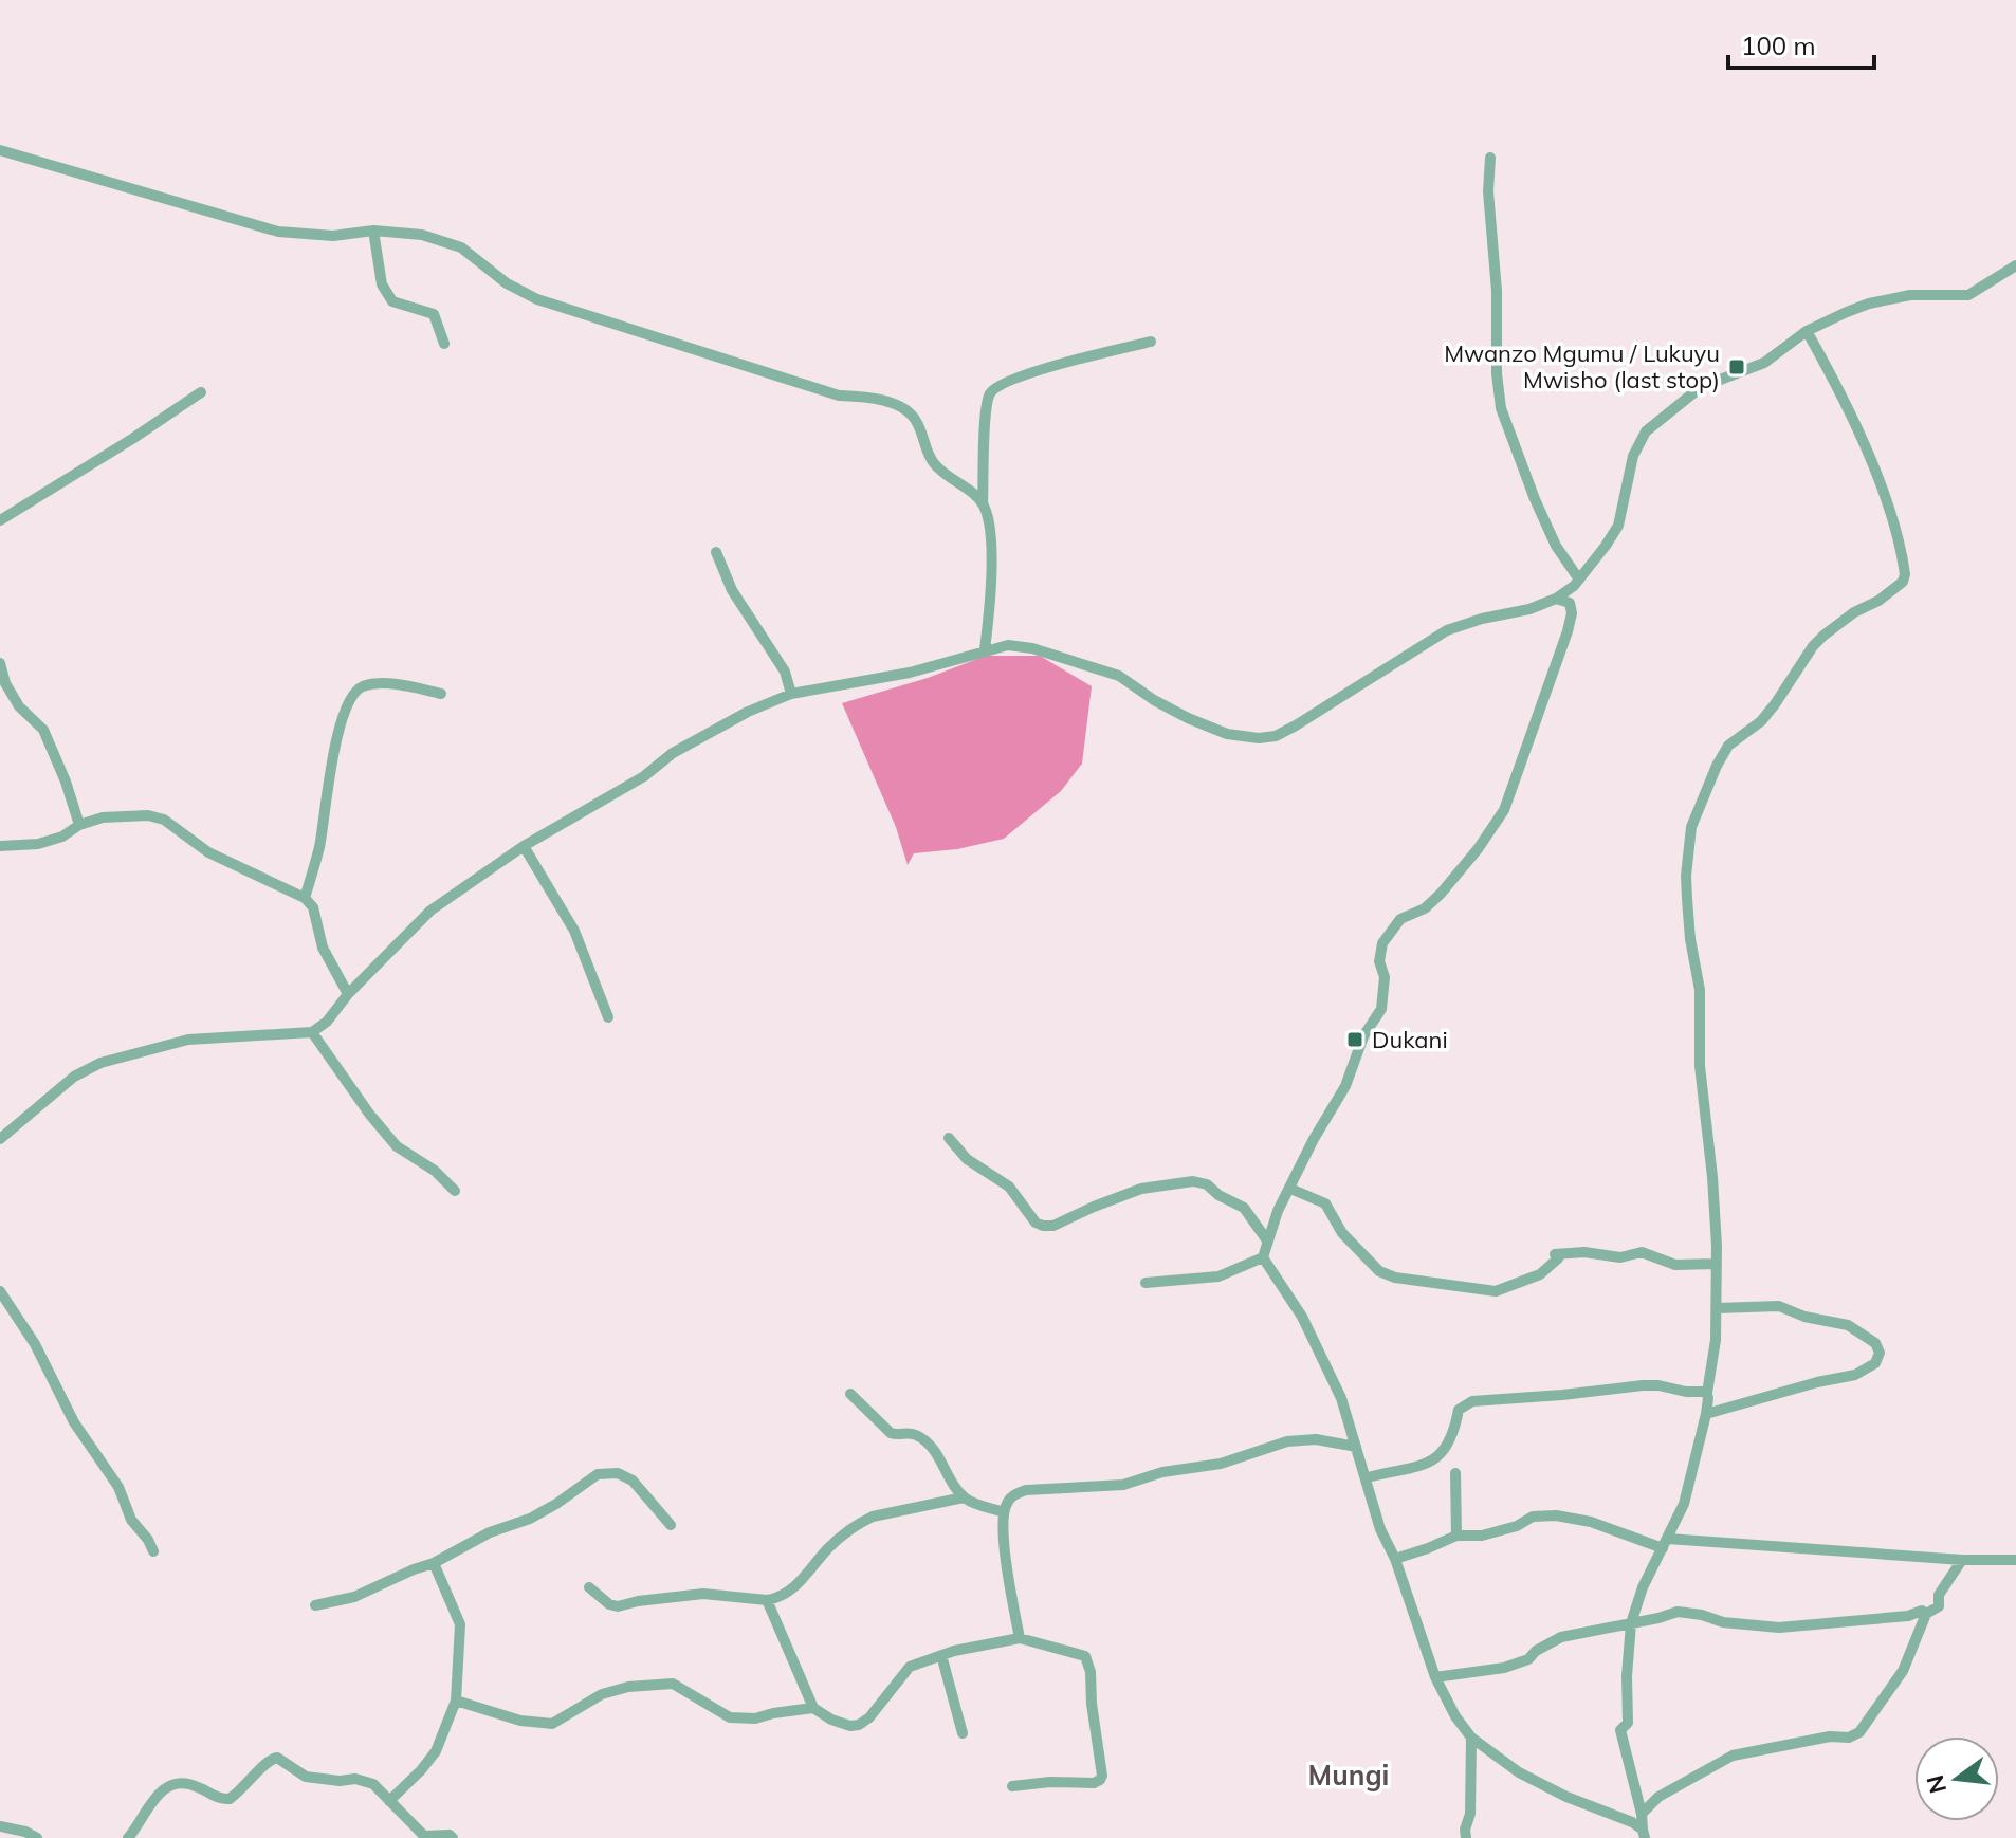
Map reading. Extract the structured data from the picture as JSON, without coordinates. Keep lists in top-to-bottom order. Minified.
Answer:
{"districts":["Mungi"],"places":{"transit":["Mwanzo Mgumu / Lukuyu Mwisho (last stop)","Dukani"]},"scale_bar":"100 m","north":"left"}
